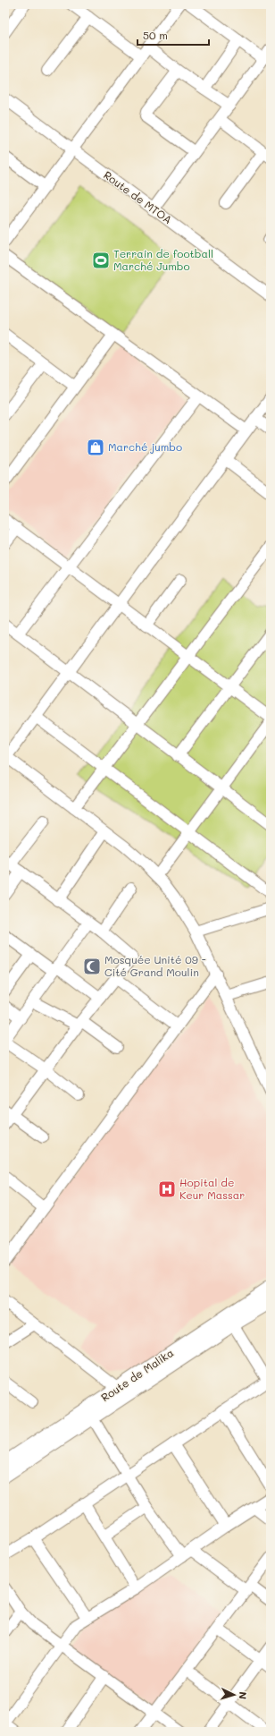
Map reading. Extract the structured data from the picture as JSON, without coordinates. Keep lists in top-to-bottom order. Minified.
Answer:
{"streets":{"main road":["Route de Malika"],"street":["Route de MTOA"]},"places":{"sports":["Terrain de football Marché Jumbo"],"shop":["Marché jumbo"],"mosque":["Mosquée Unité 09 - Cité Grand Moulin"],"hospital":["Hopital de Keur Massar"]},"scale_bar":"50 m","north":"right"}
